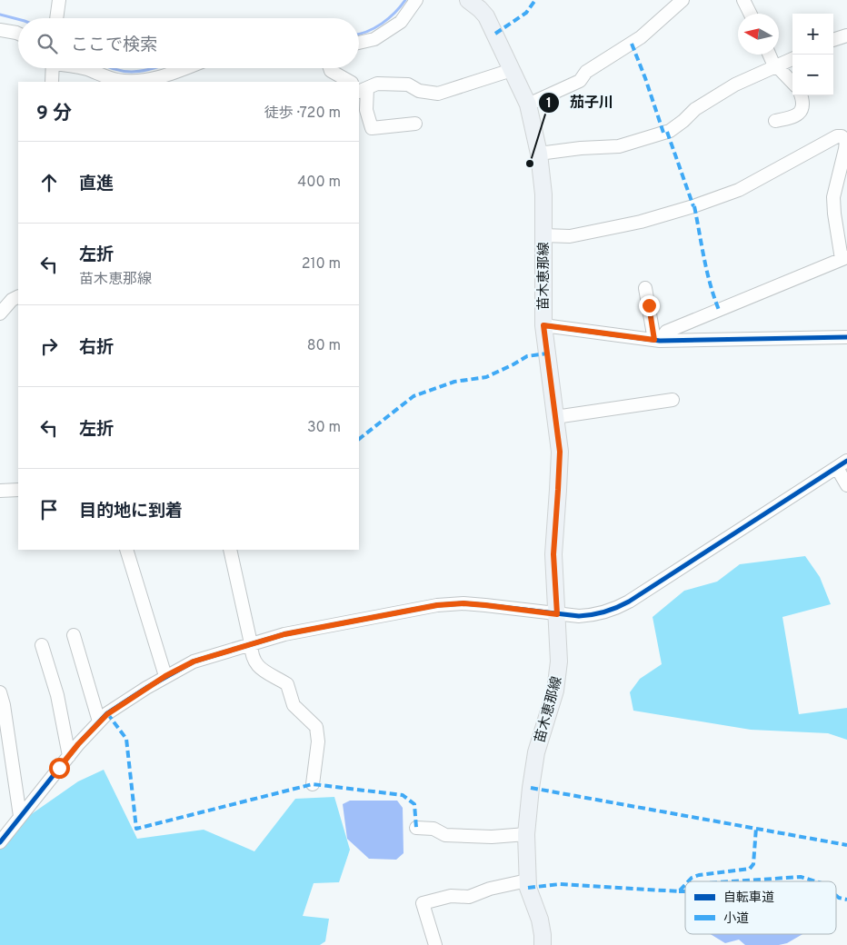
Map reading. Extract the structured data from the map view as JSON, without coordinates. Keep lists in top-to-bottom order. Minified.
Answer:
{"streets":{"main road":["苗木恵那線"]},"places":["茄子川"],"legend":["自転車道","小道"],"north":"left","page":{"map_buttons":["+","−"],"search":"ここで検索","heading":["9 分","徒歩 · 720 m"],"list":[["直進","400 m"],["左折","苗木恵那線","210 m"],["右折","80 m"],["左折","30 m"],"目的地に到着"]}}
